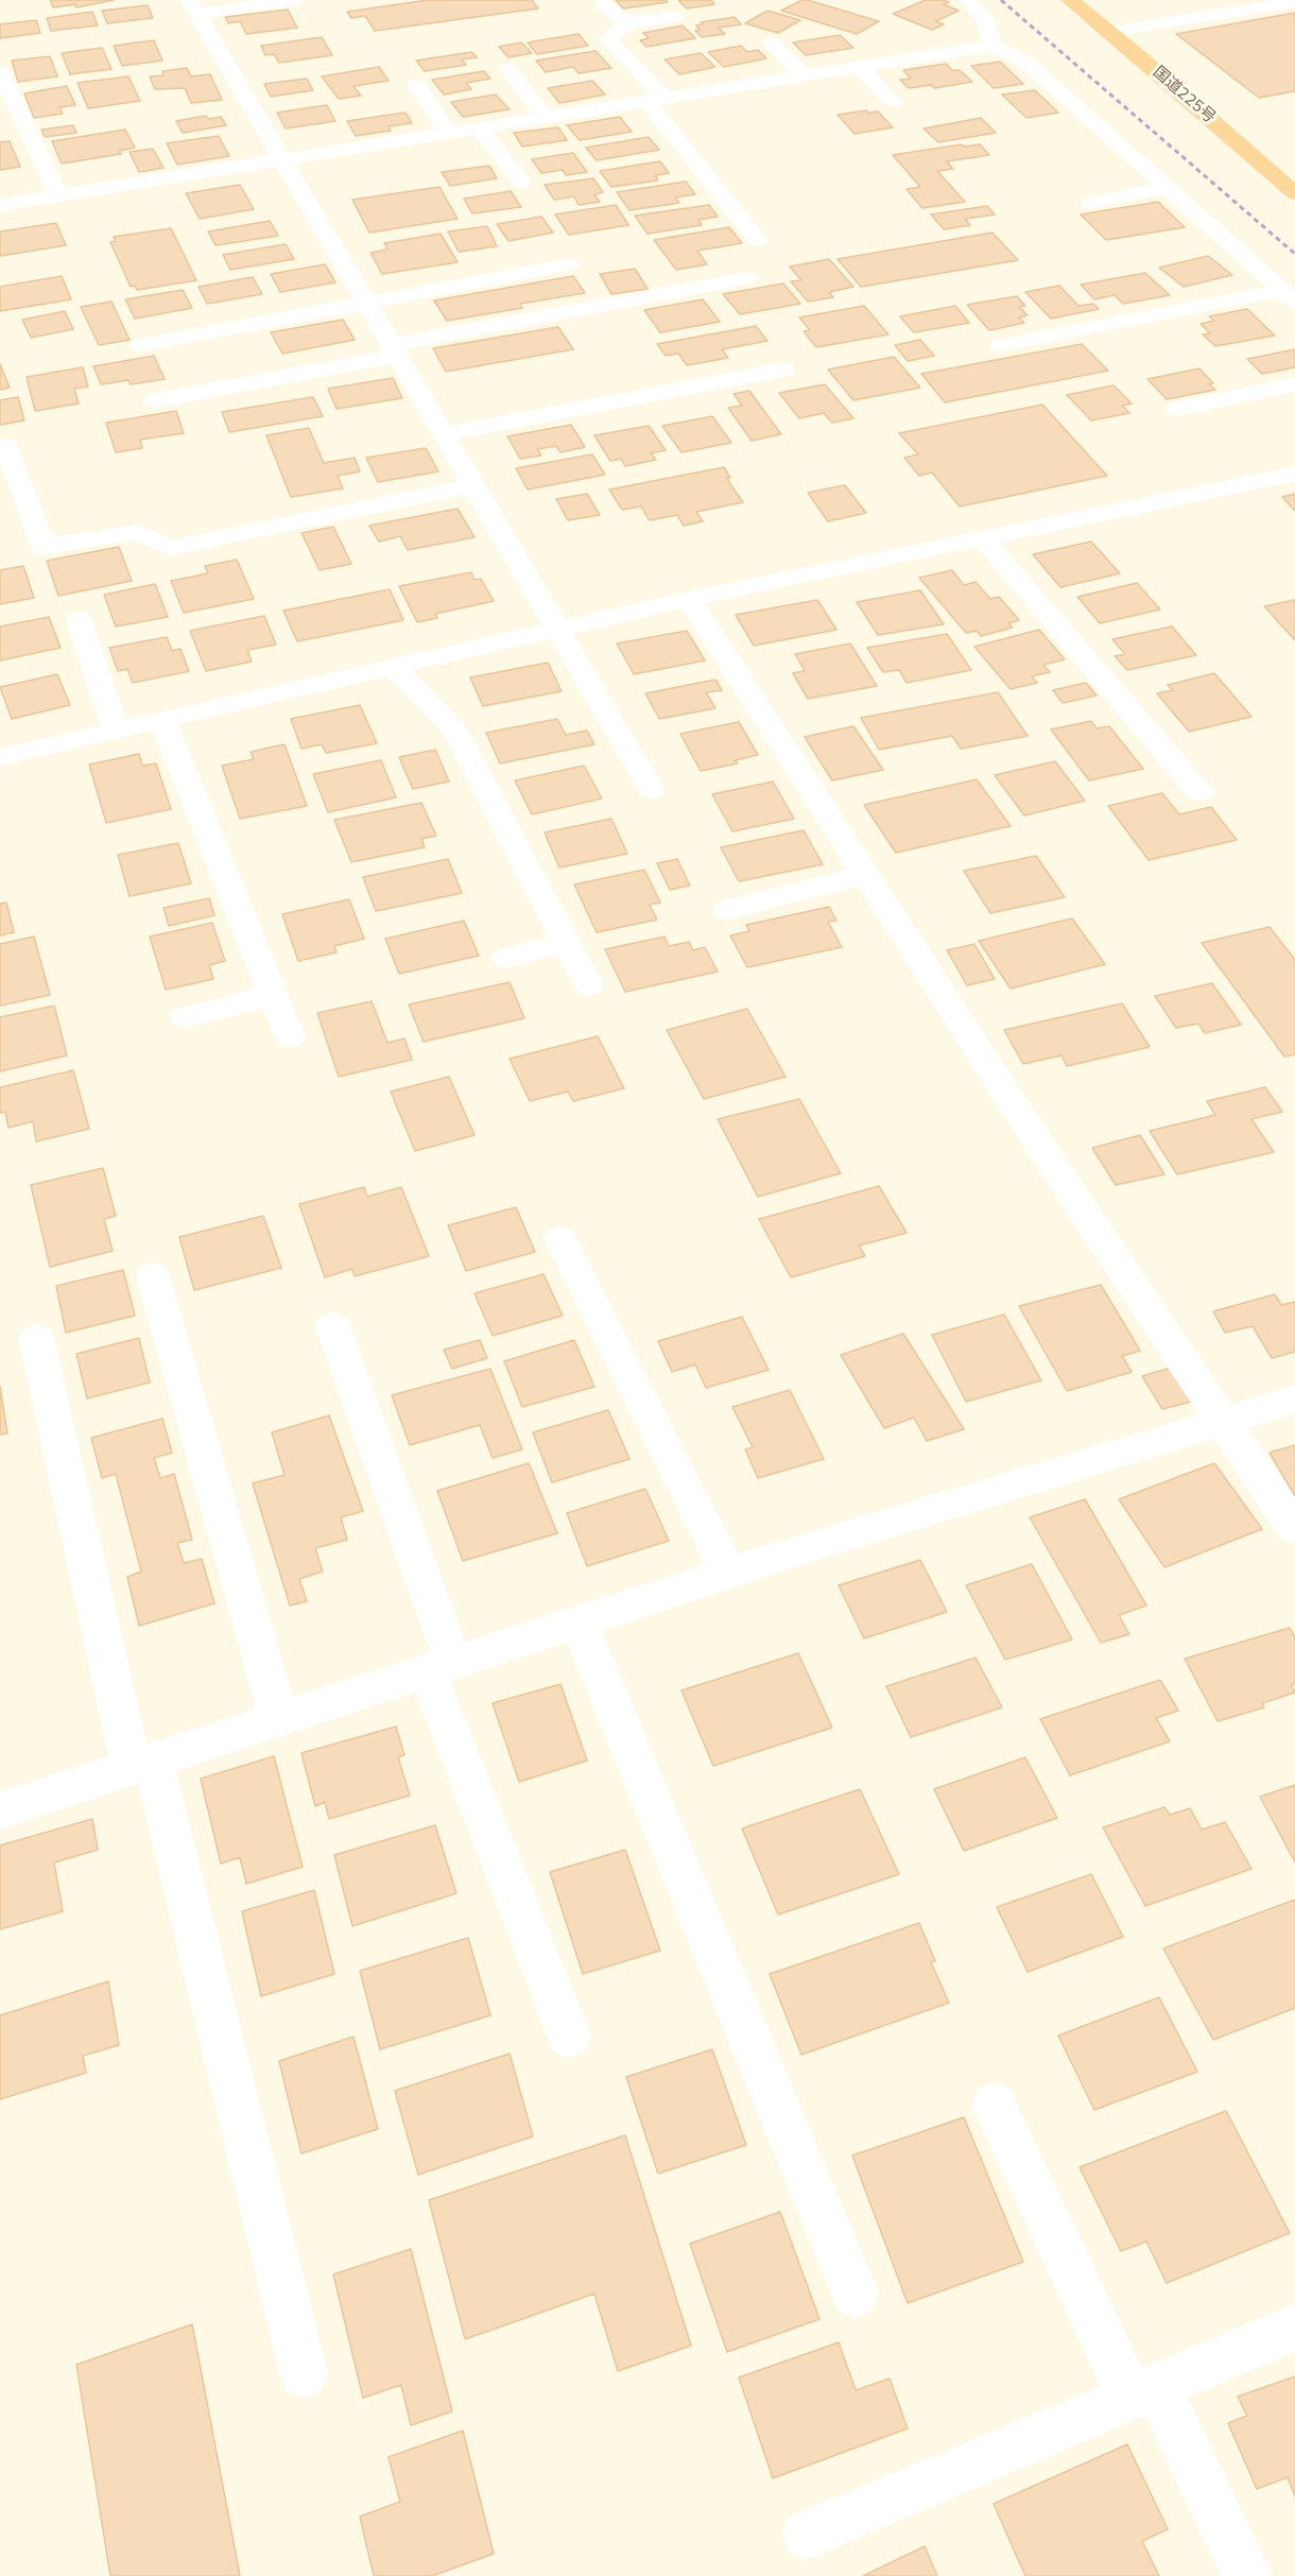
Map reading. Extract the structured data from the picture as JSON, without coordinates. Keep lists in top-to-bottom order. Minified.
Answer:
{"streets":{"highway":["国道225号"]}}
